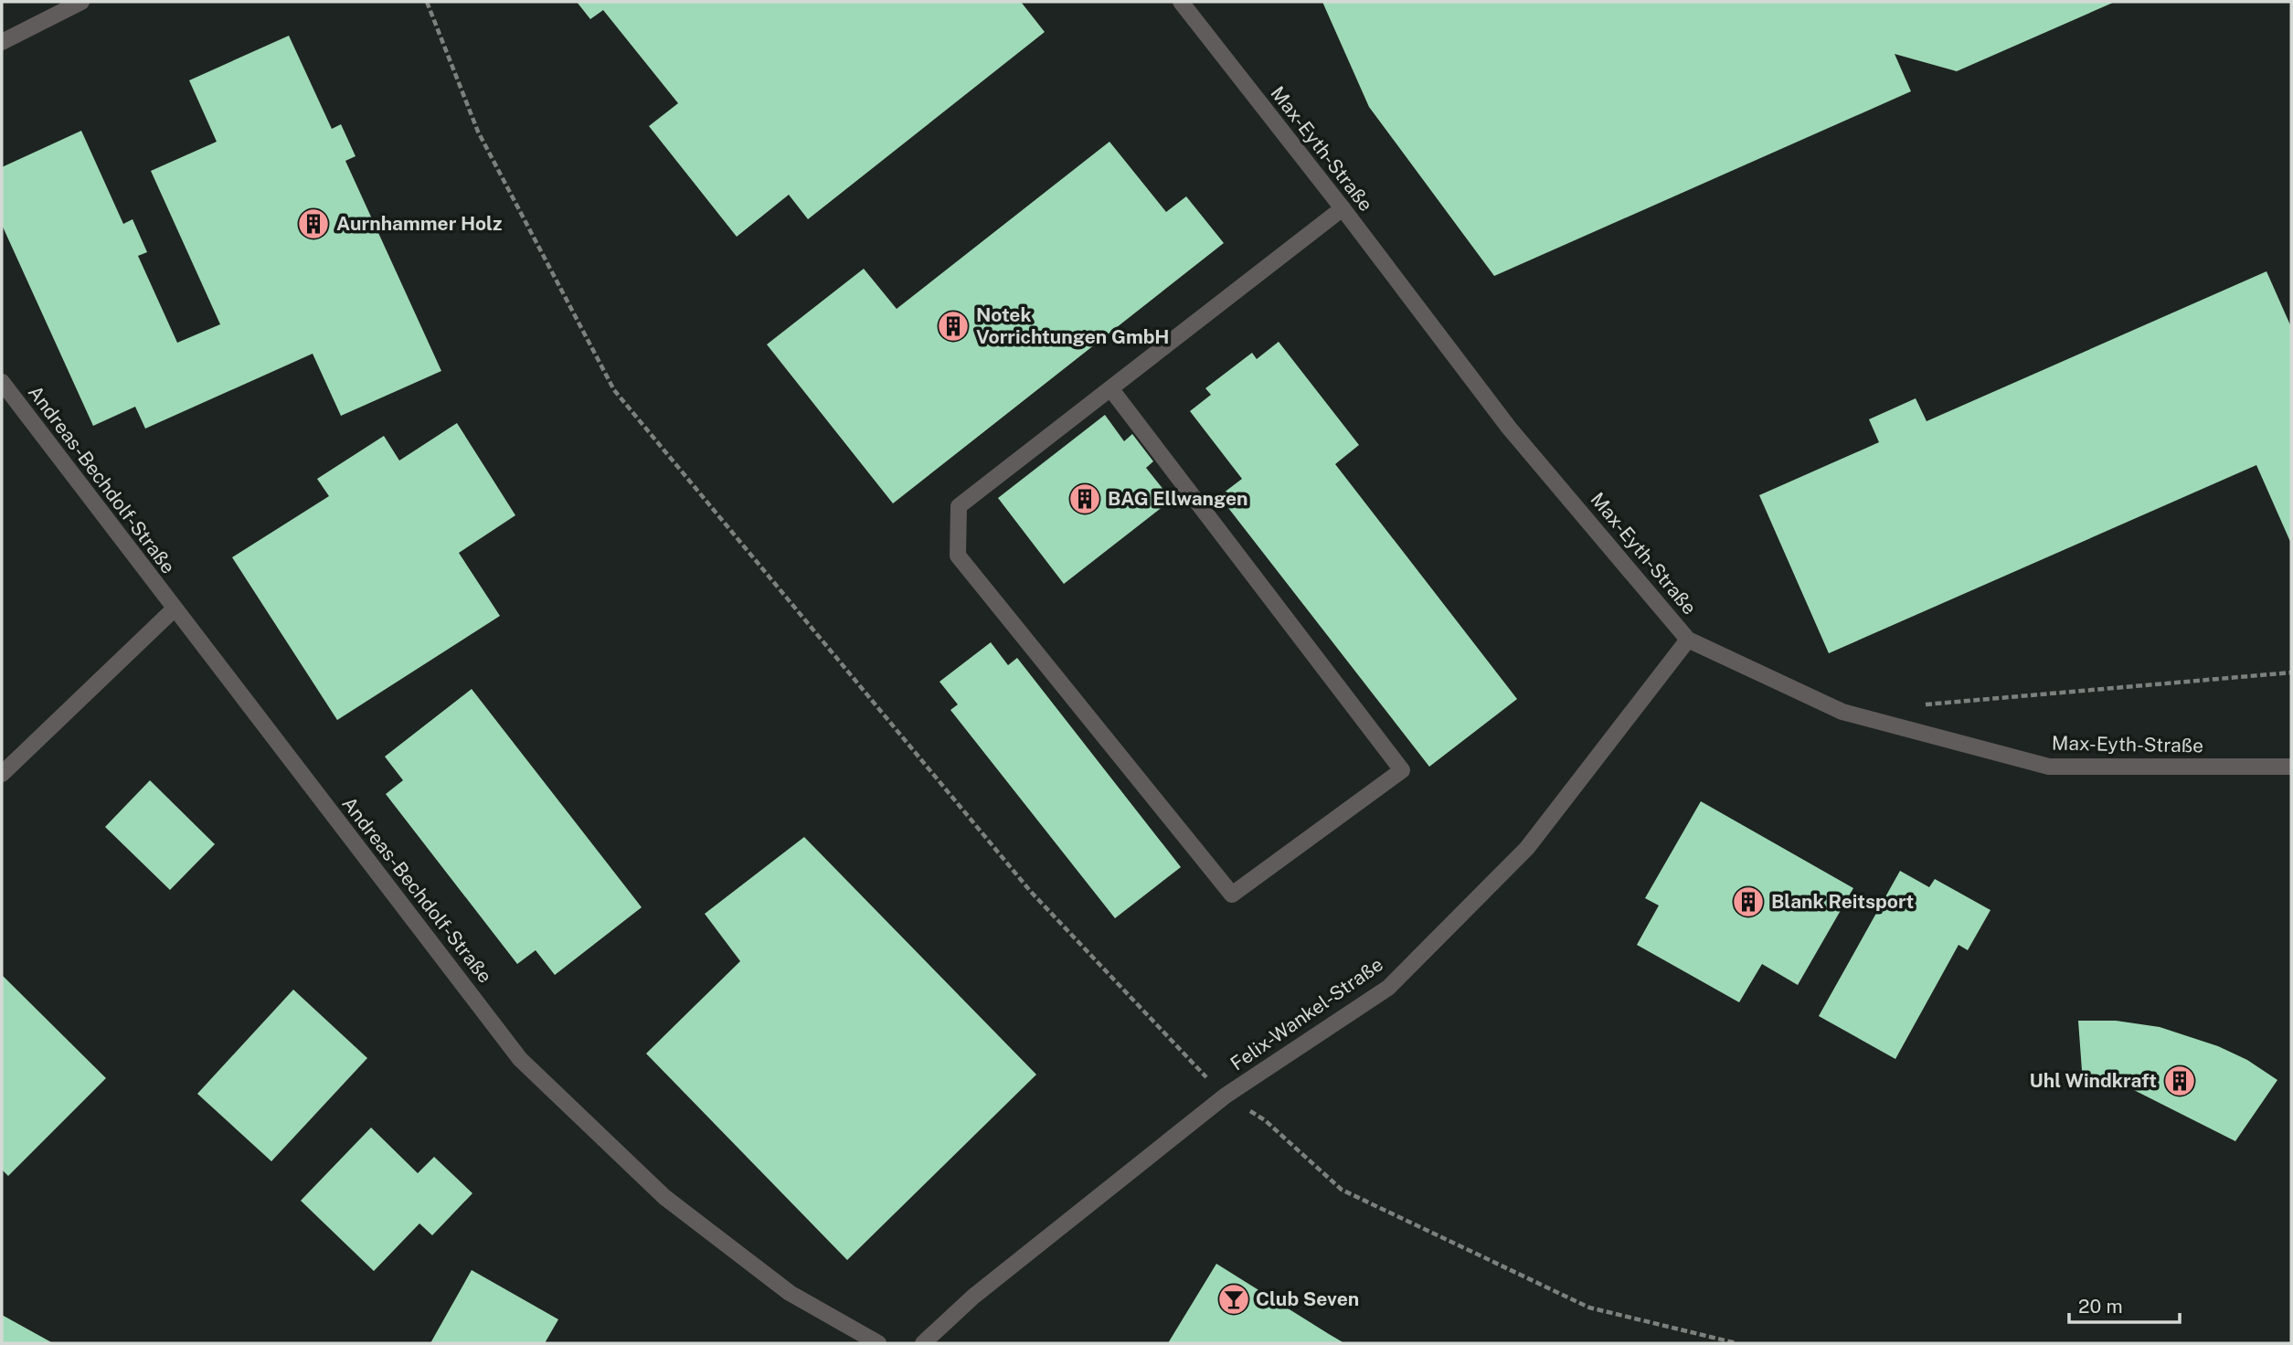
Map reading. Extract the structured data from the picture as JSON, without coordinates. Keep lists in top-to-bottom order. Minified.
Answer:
{"streets":{"street":["Max-Eyth-Straße","Andreas-Bechdolf-Straße","Felix-Wankel-Straße"]},"crossings":[["Max-Eyth-Straße","Felix-Wankel-Straße"]],"places":{"building":["Aurnhammer Holz","Notek Vorrichtungen GmbH","BAG Ellwangen","Blank Reitsport","Uhl Windkraft"],"bar":["Club Seven"]},"scale_bar":"20 m"}
